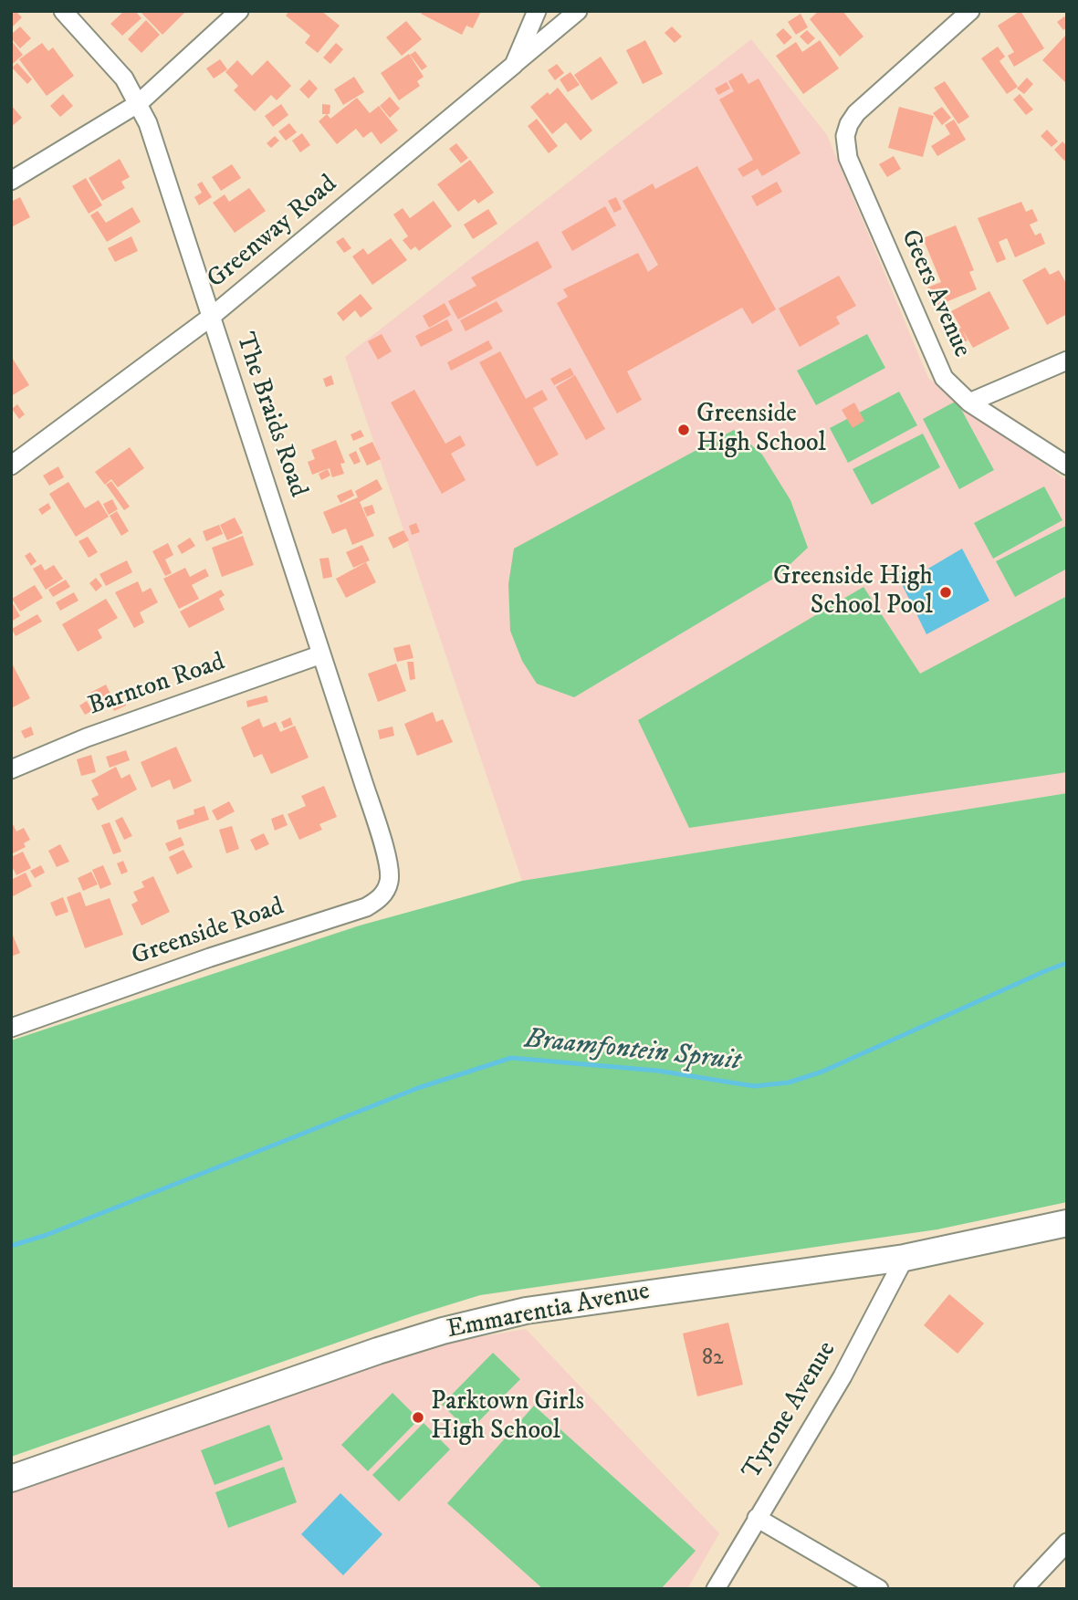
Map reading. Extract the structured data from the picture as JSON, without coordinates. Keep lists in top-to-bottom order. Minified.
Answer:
{"streets":{"street":["Greenway Road","Geers Avenue","The Braids Road","Barnton Road","Greenside Road","Emmarentia Avenue","Tyrone Avenue"]},"crossings":[["Greenway Road","The Braids Road"],["The Braids Road","Barnton Road"],["The Braids Road","Greenside Road"],["Emmarentia Avenue","Tyrone Avenue"]],"water":["Braamfontein Spruit"],"places":["Greenside High School","Greenside High School Pool","Parktown Girls High School"],"house_numbers":["82"]}
